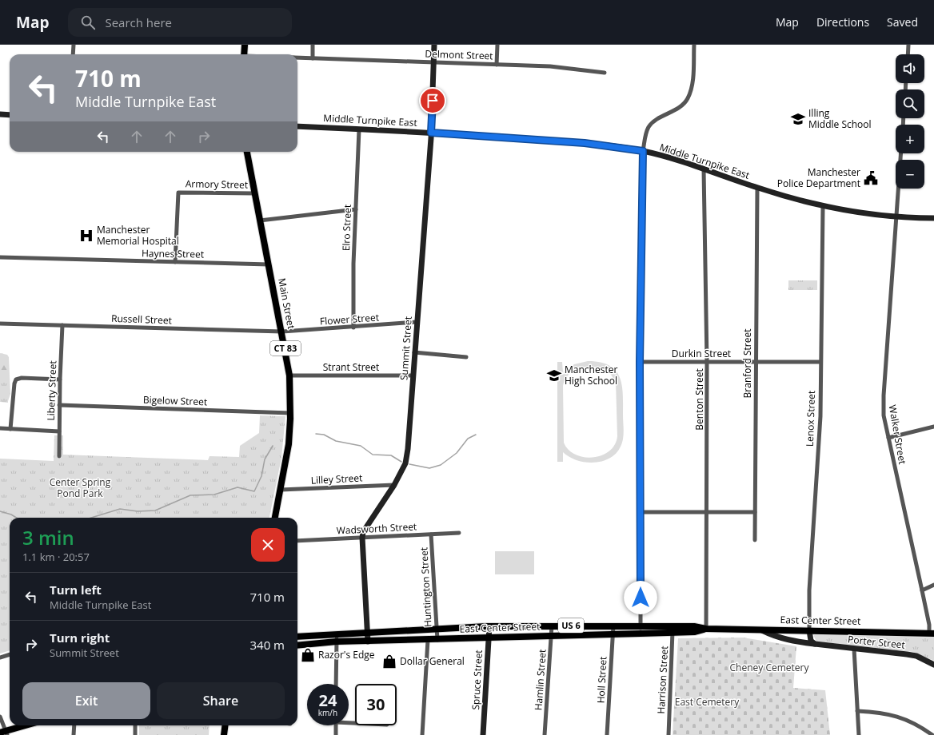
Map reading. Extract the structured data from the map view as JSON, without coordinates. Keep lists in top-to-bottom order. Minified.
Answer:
{"streets":{"main road":["Main Street","CT 83","East Center Street","US 6"],"street":["Delmont Street","Middle Turnpike East","Armory Street","Elro Street","Haynes Street","Russell Street","Flower Street","Summit Street","Durkin Street","Branford Street","Strant Street","Liberty Street","Benton Street","Bigelow Street","Lenox Street","Walker Street","Lilley Street","Wadsworth Street","Huntington Street","Porter Street","Spruce Street","Hamlin Street","Holl Street","Harrison Street"]},"crossings":[["Delmont Street","Summit Street"],["Middle Turnpike East","Elro Street"],["Middle Turnpike East","Summit Street"],["Middle Turnpike East","Branford Street"],["Middle Turnpike East","Benton Street"],["Middle Turnpike East","Lenox Street"],["Middle Turnpike East","Walker Street"],["Armory Street","Haynes Street"],["Armory Street","Main Street"],["Elro Street","Flower Street"],["Haynes Street","Main Street"],["Main Street","Russell Street"],["Main Street","Flower Street"],["Main Street","Strant Street"],["Main Street","Bigelow Street"],["Main Street","Lilley Street"],["Russell Street","Flower Street"],["Russell Street","Liberty Street"],["Flower Street","Summit Street"],["Summit Street","Strant Street"],["Summit Street","Lilley Street"],["Summit Street","Wadsworth Street"],["Summit Street","East Center Street"],["Durkin Street","Branford Street"],["Durkin Street","Benton Street"],["Durkin Street","Lenox Street"],["Liberty Street","Bigelow Street"],["Benton Street","East Center Street"],["Lenox Street","East Center Street"],["Walker Street","East Center Street"],["Wadsworth Street","Huntington Street"],["Huntington Street","East Center Street"],["East Center Street","Porter Street"],["East Center Street","Spruce Street"],["East Center Street","Hamlin Street"],["East Center Street","Holl Street"],["East Center Street","Harrison Street"]],"parks":["Center Spring Pond Park","Cheney Cemetery","East Cemetery"],"places":{"school or university":["Illing Middle School","Manchester High School"],"public building":["Manchester Police Department"],"hospital":["Manchester Memorial Hospital"],"shop":["Razor's Edge","Dollar General"]},"page":{"header":"Map","search":"Search here","nav":["Map","Directions","Saved"],"map_buttons":["+","−"],"turn":["710 m","Middle Turnpike East"],"heading":["3 min","1.1 km · 20:57"],"list":[{"name":"Turn left","note":"Middle Turnpike East","value":"710 m"},{"name":"Turn right","note":"Summit Street","value":"340 m"}],"buttons":["Exit","Share"],"speed":"24 km/h","limit":"30"}}
